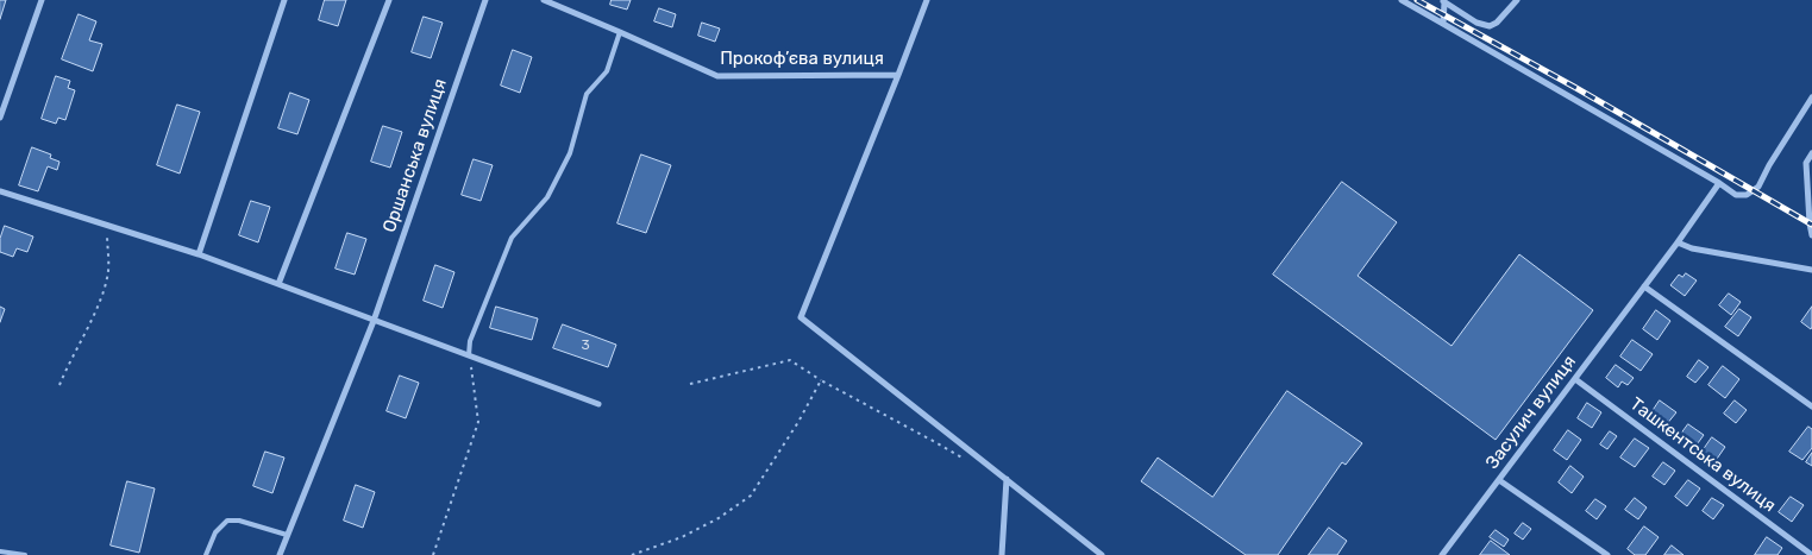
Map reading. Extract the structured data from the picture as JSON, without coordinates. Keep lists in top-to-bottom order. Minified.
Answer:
{"streets":{"street":["Прокоф’єва вулиця","Оршанська вулиця","Засулич вулиця","Ташкентська вулиця"]},"crossings":[["Засулич вулиця","Ташкентська вулиця"]],"house_numbers":["3"]}
